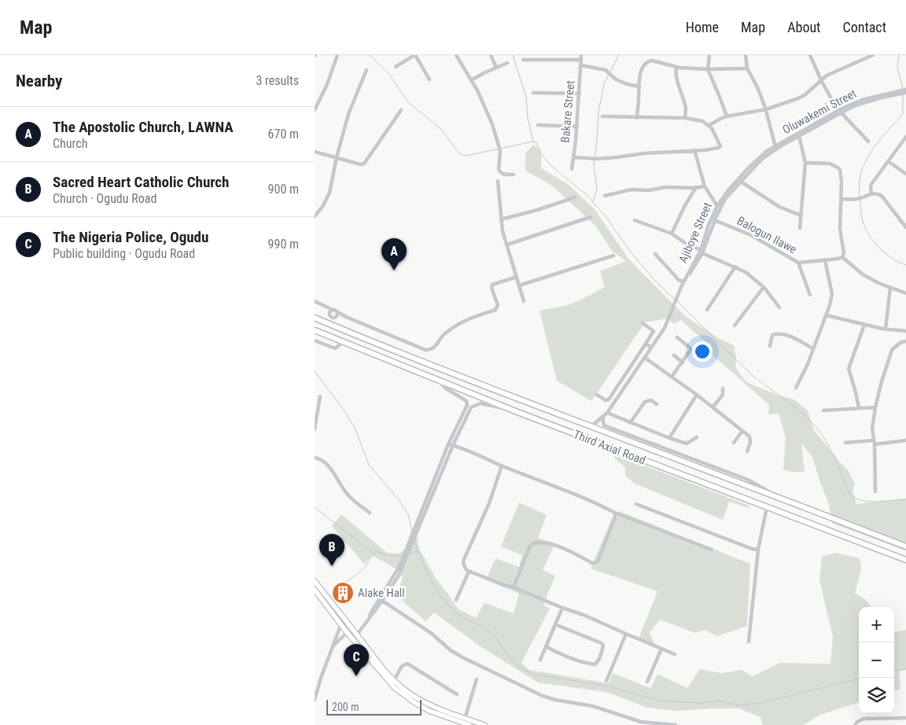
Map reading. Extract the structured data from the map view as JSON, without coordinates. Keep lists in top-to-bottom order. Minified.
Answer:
{"streets":{"highway":["Third Axial Road"],"street":["Bakare Street","Oluwakemi Street","Ajiboye Street","Balogun Ilawe"]},"crossings":[["Oluwakemi Street","Ajiboye Street"],["Ajiboye Street","Balogun Ilawe"],["Ajiboye Street","Third Axial Road"]],"places":{"building":["Alake Hall"]},"scale_bar":"200 m","page":{"header":"Map","nav":["Home","Map","About","Contact"],"heading":["Nearby","3 results"],"list":[{"mark":"A","name":"The Apostolic Church, LAWNA","note":"Church","value":"670 m"},{"mark":"B","name":"Sacred Heart Catholic Church","note":"Church · Ogudu Road","value":"900 m"},{"mark":"C","name":"The Nigeria Police, Ogudu","note":"Public building · Ogudu Road","value":"990 m"}],"pins":["A","B","C"],"map_buttons":["+","−"],"scale":"200 m"}}
